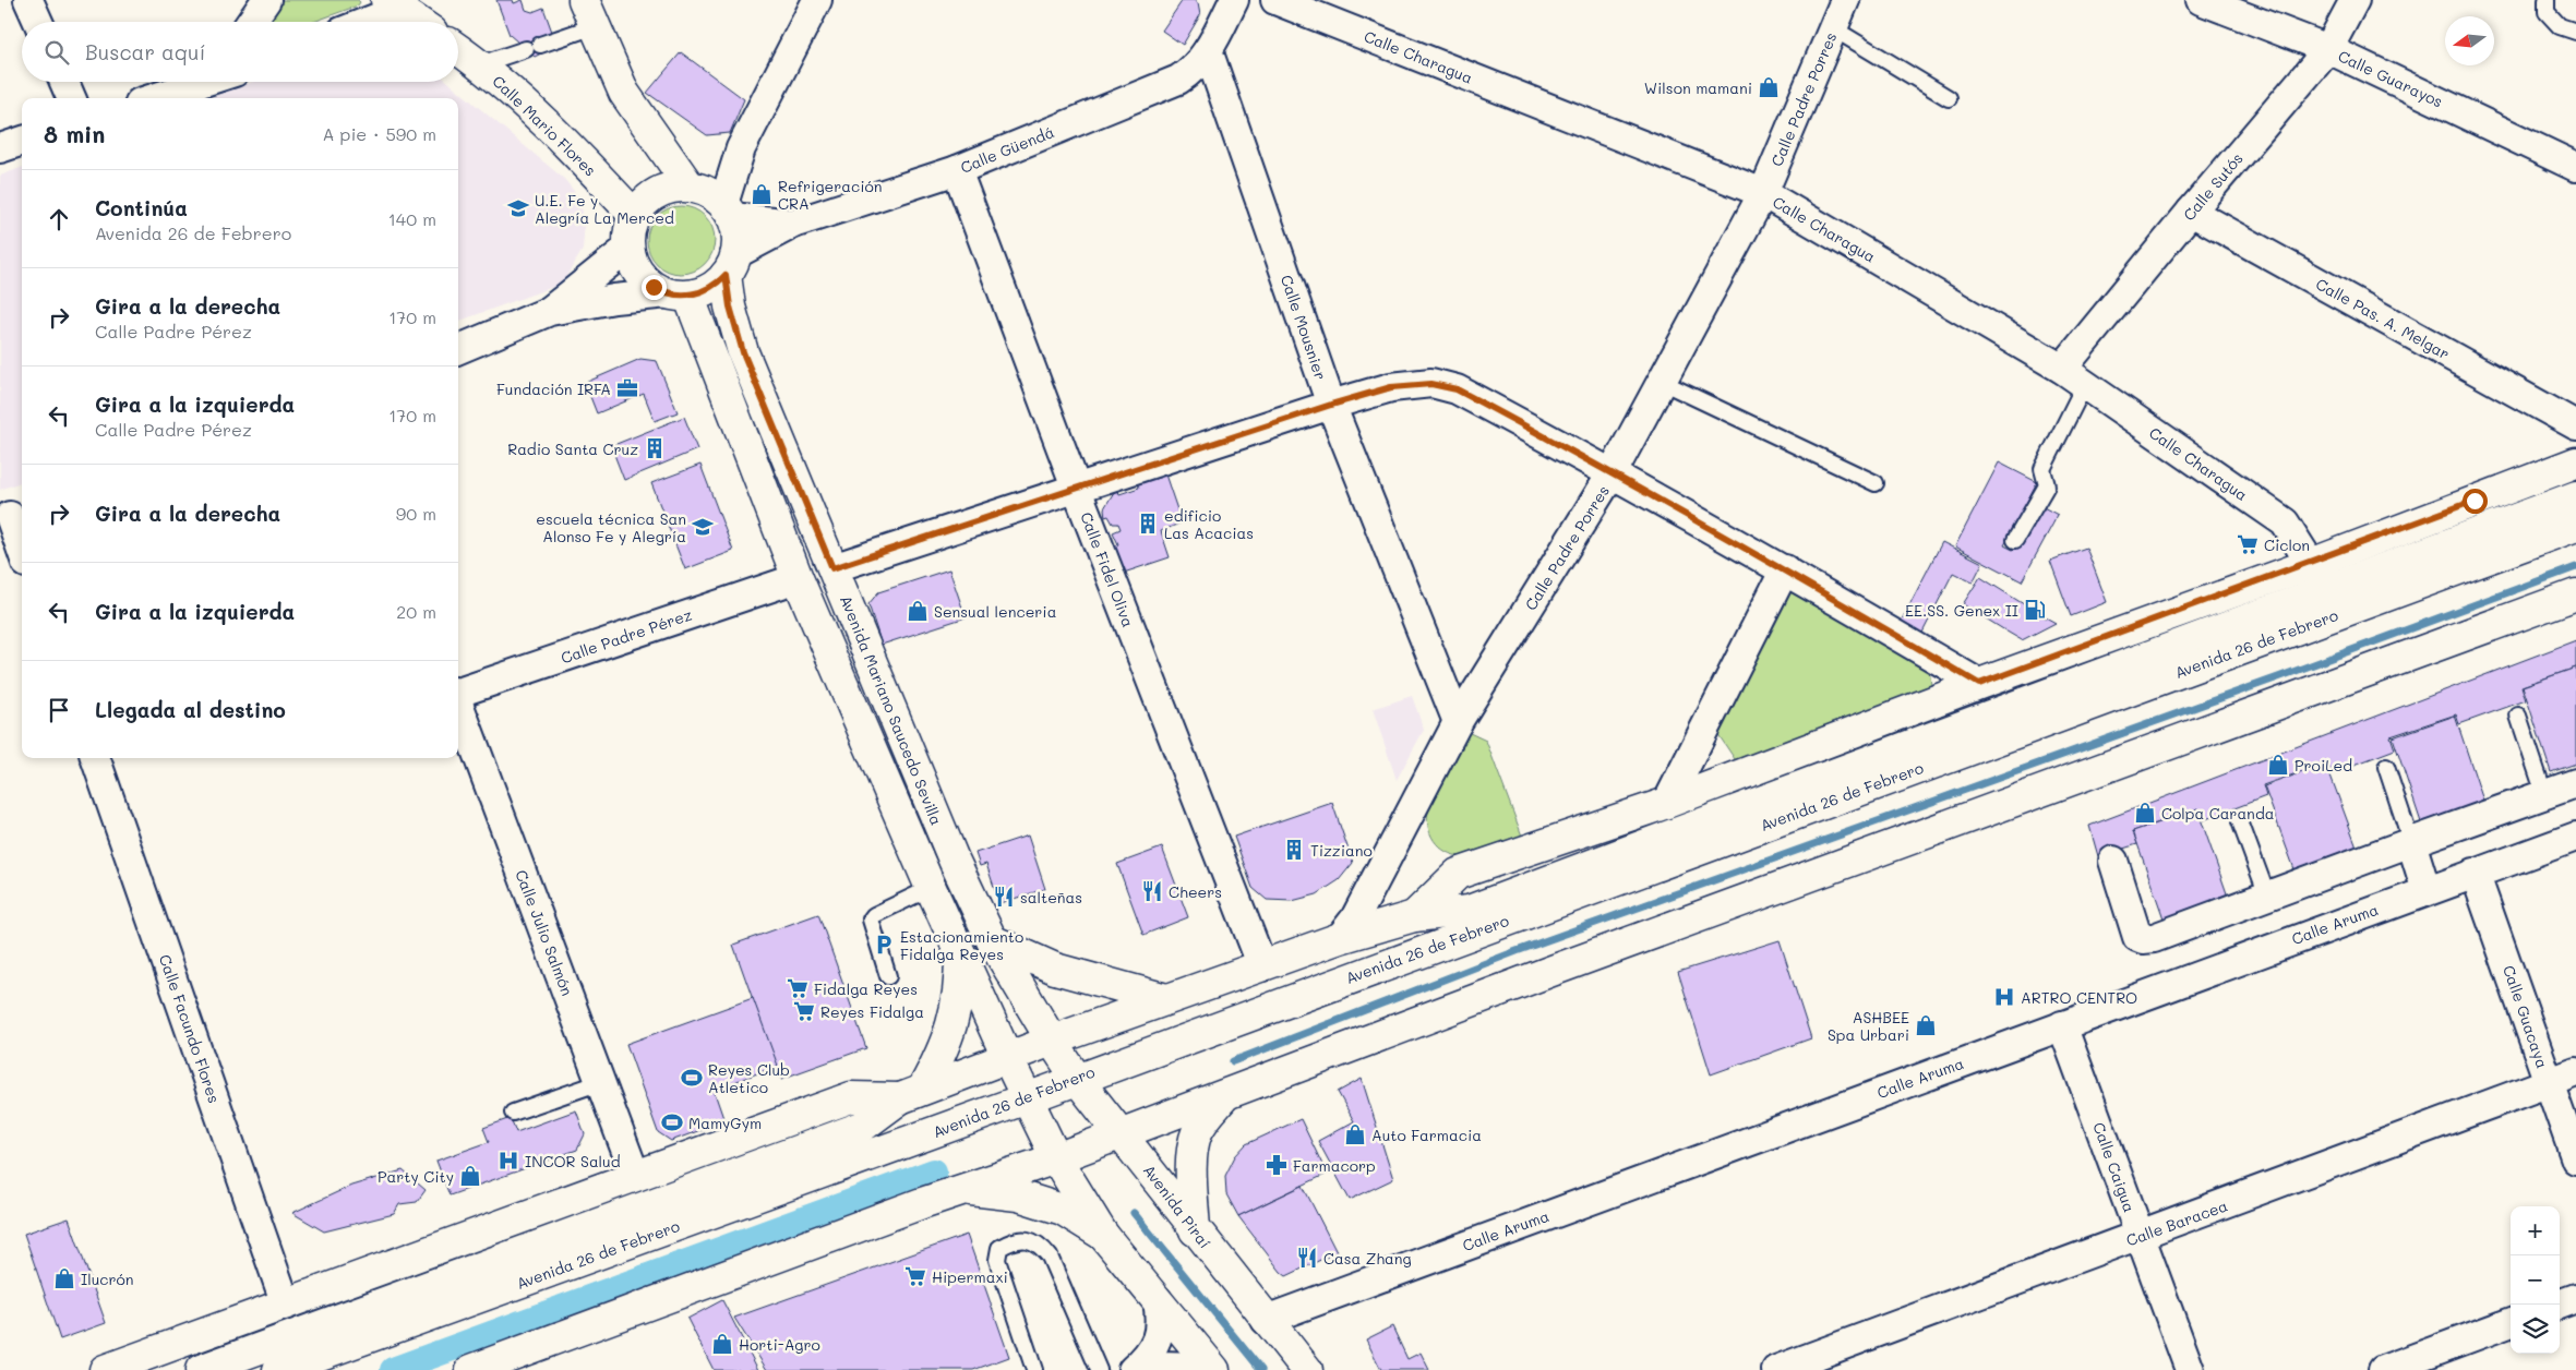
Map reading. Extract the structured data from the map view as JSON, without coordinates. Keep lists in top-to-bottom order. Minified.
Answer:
{"streets":{"main road":["Calle Mario Flores","Avenida 26 de Febrero","Avenida Mariano Saucedo Sevilla","Avenida Piraí"],"street":["Calle Charagua","Calle Guarayos","Calle Padre Porres","Calle Güendá","Calle Sutós","Calle Pas. A. Melgar","Calle Mousnier","Calle Fidel Oliva","Calle Padre Pérez","Calle Aruma","Calle Julio Salmón","Calle Guacaya","Calle Facundo Flores","Calle Caigua","Calle Baracea"]},"crossings":[["Calle Charagua","Calle Padre Porres"],["Calle Charagua","Calle Sutós"],["Calle Charagua","Avenida 26 de Febrero"],["Calle Guarayos","Calle Sutós"],["Calle Padre Porres","Calle Mousnier"],["Calle Padre Porres","Avenida 26 de Febrero"],["Calle Mario Flores","Calle Güendá"],["Calle Mario Flores","Avenida Mariano Saucedo Sevilla"],["Calle Güendá","Calle Mousnier"],["Calle Güendá","Calle Fidel Oliva"],["Calle Güendá","Avenida Mariano Saucedo Sevilla"],["Calle Sutós","Calle Pas. A. Melgar"],["Calle Fidel Oliva","Avenida 26 de Febrero"],["Calle Padre Pérez","Avenida Mariano Saucedo Sevilla"],["Avenida 26 de Febrero","Avenida Mariano Saucedo Sevilla"],["Avenida 26 de Febrero","Calle Julio Salmón"],["Avenida 26 de Febrero","Calle Facundo Flores"],["Avenida 26 de Febrero","Avenida Piraí"],["Avenida Mariano Saucedo Sevilla","Avenida Piraí"],["Calle Aruma","Calle Guacaya"],["Calle Aruma","Calle Caigua"],["Calle Aruma","Avenida Piraí"],["Calle Guacaya","Calle Baracea"],["Calle Caigua","Calle Baracea"]],"places":{"shop":["Wilson mamani","Refrigeración CRA","Sensual lenceria","ProiLed","Colpa Caranda","ASHBEE Spa Urbari","Auto Farmacia","Party City","Ilucrón","Horti-Agro"],"school or university":["U.E. Fe y Alegría La Merced","escuela técnica San Alonso Fe y Alegría"],"office":["Fundación IRFA"],"building":["Radio Santa Cruz","edificio Las Acacias","Tizziano"],"supermarket":["Ciclon","Fidalga Reyes","Reyes Fidalga","Hipermaxi"],"fuel station":["EE.SS. Genex II"],"restaurant":["Cheers","salteñas","Casa Zhang"],"parking":["Estacionamiento Fidalga Reyes"],"hospital":["ARTRO CENTRO","INCOR Salud"],"sports":["Reyes Club Atletico","MamyGym"],"pharmacy":["Farmacorp"]},"north":"left","page":{"search":"Buscar aquí","heading":["8 min","A pie · 590 m"],"list":[["Continúa","Avenida 26 de Febrero","140 m"],["Gira a la derecha","Calle Padre Pérez","170 m"],["Gira a la izquierda","Calle Padre Pérez","170 m"],["Gira a la derecha","90 m"],["Gira a la izquierda","20 m"],"Llegada al destino"],"map_buttons":["+","−"]}}
